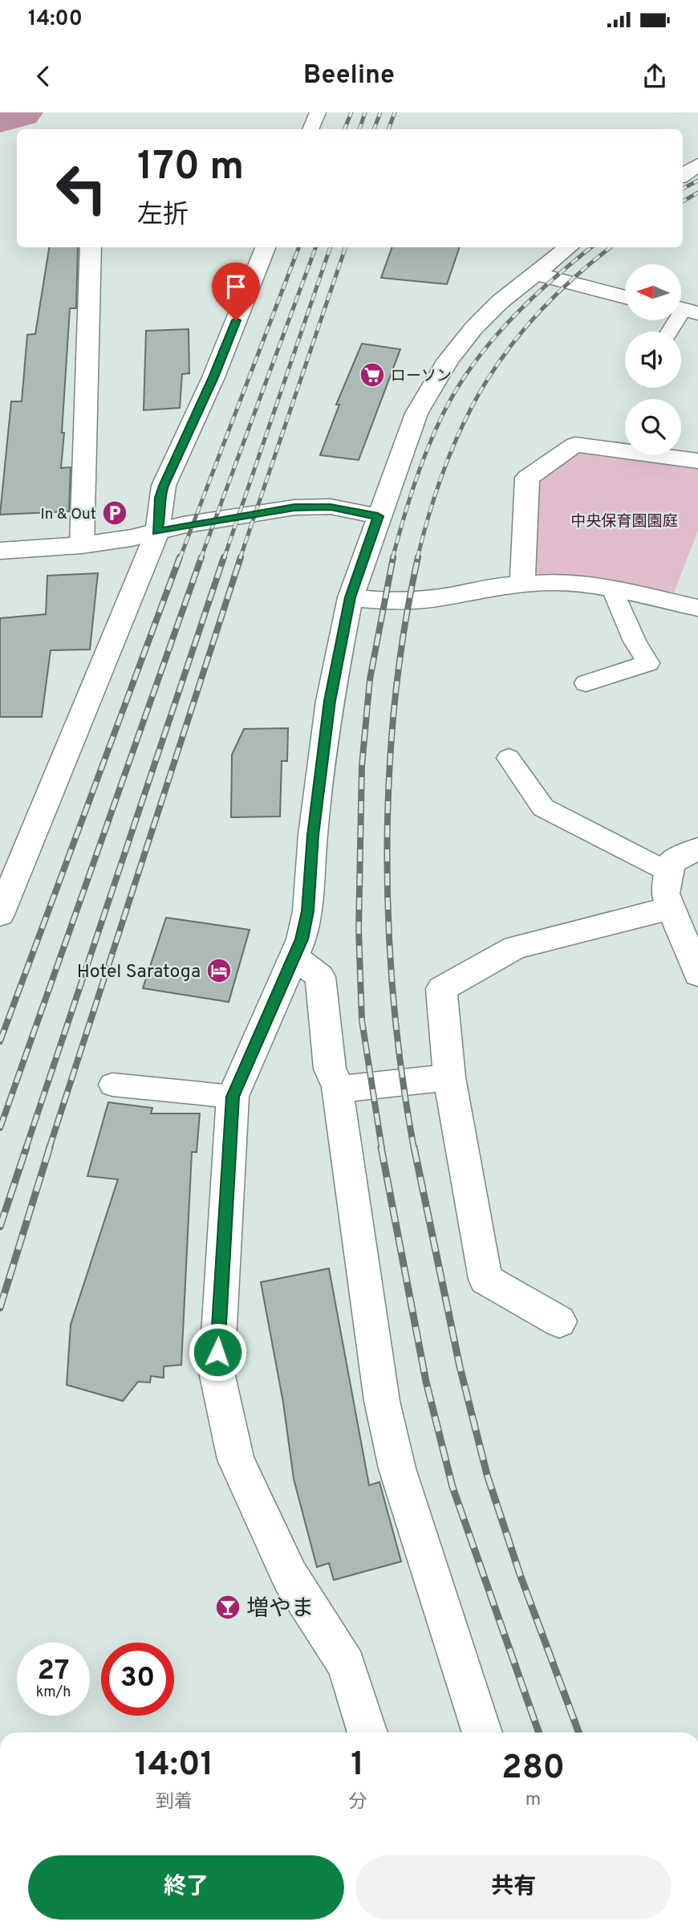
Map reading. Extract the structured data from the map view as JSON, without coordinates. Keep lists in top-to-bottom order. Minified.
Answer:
{"parks":["中央保育園園庭"],"places":{"supermarket":["ローソン"],"parking":["In & Out"],"hotel":["Hotel Saratoga"],"bar":["増やま"]},"north":"left","page":{"status":"14:00","header":"Beeline","turn":["170 m","左折"],"speed":"27 km/h","limit":"30","eta":["14:01","到着","1","分","280","m"],"buttons":["終了","共有"]}}
